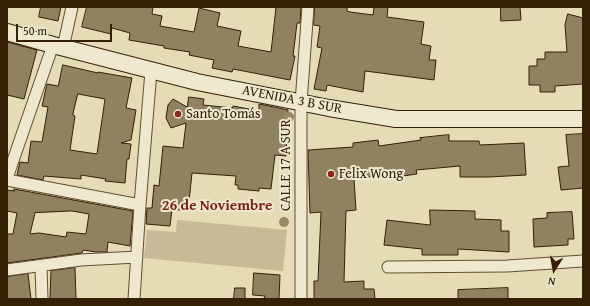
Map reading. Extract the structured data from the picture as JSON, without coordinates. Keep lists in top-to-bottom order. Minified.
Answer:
{"streets":{"street":["AVENIDA 3 B SUR","CALLE 17 A SUR"]},"crossings":[["AVENIDA 3 B SUR","CALLE 17 A SUR"]],"districts":["26 de Noviembre"],"places":["Santo Tomás","Felix Wong"],"scale_bar":"50 m","north":"bottom"}
